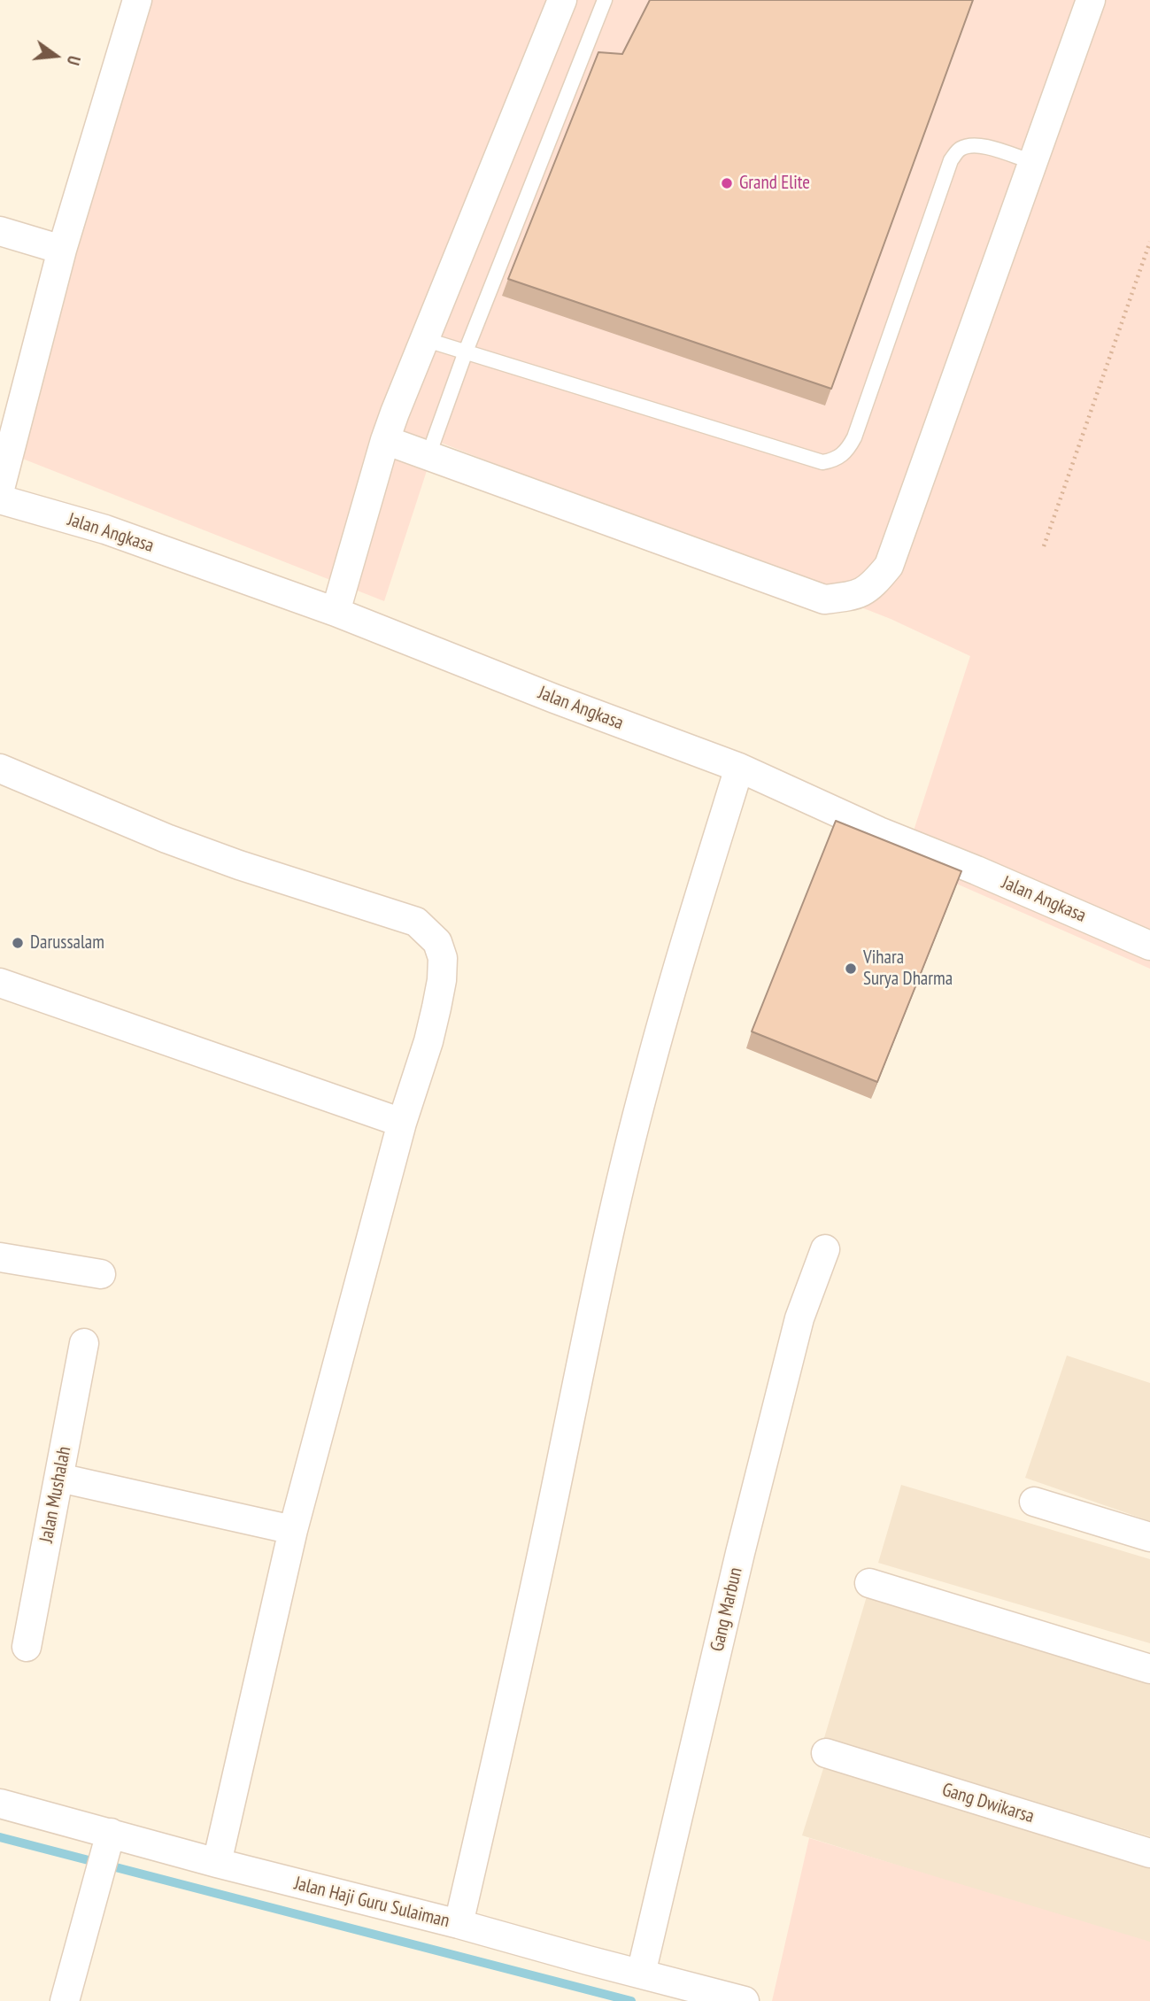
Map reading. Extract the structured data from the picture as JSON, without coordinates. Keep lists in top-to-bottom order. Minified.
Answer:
{"streets":{"street":["Jalan Angkasa","Jalan Mushalah","Gang Marbun","Gang Dwikarsa","Jalan Haji Guru Sulaiman"]},"crossings":[["Gang Marbun","Jalan Haji Guru Sulaiman"]],"places":["Grand Elite","Darussalam","Vihara Surya Dharma"],"north":"right"}
